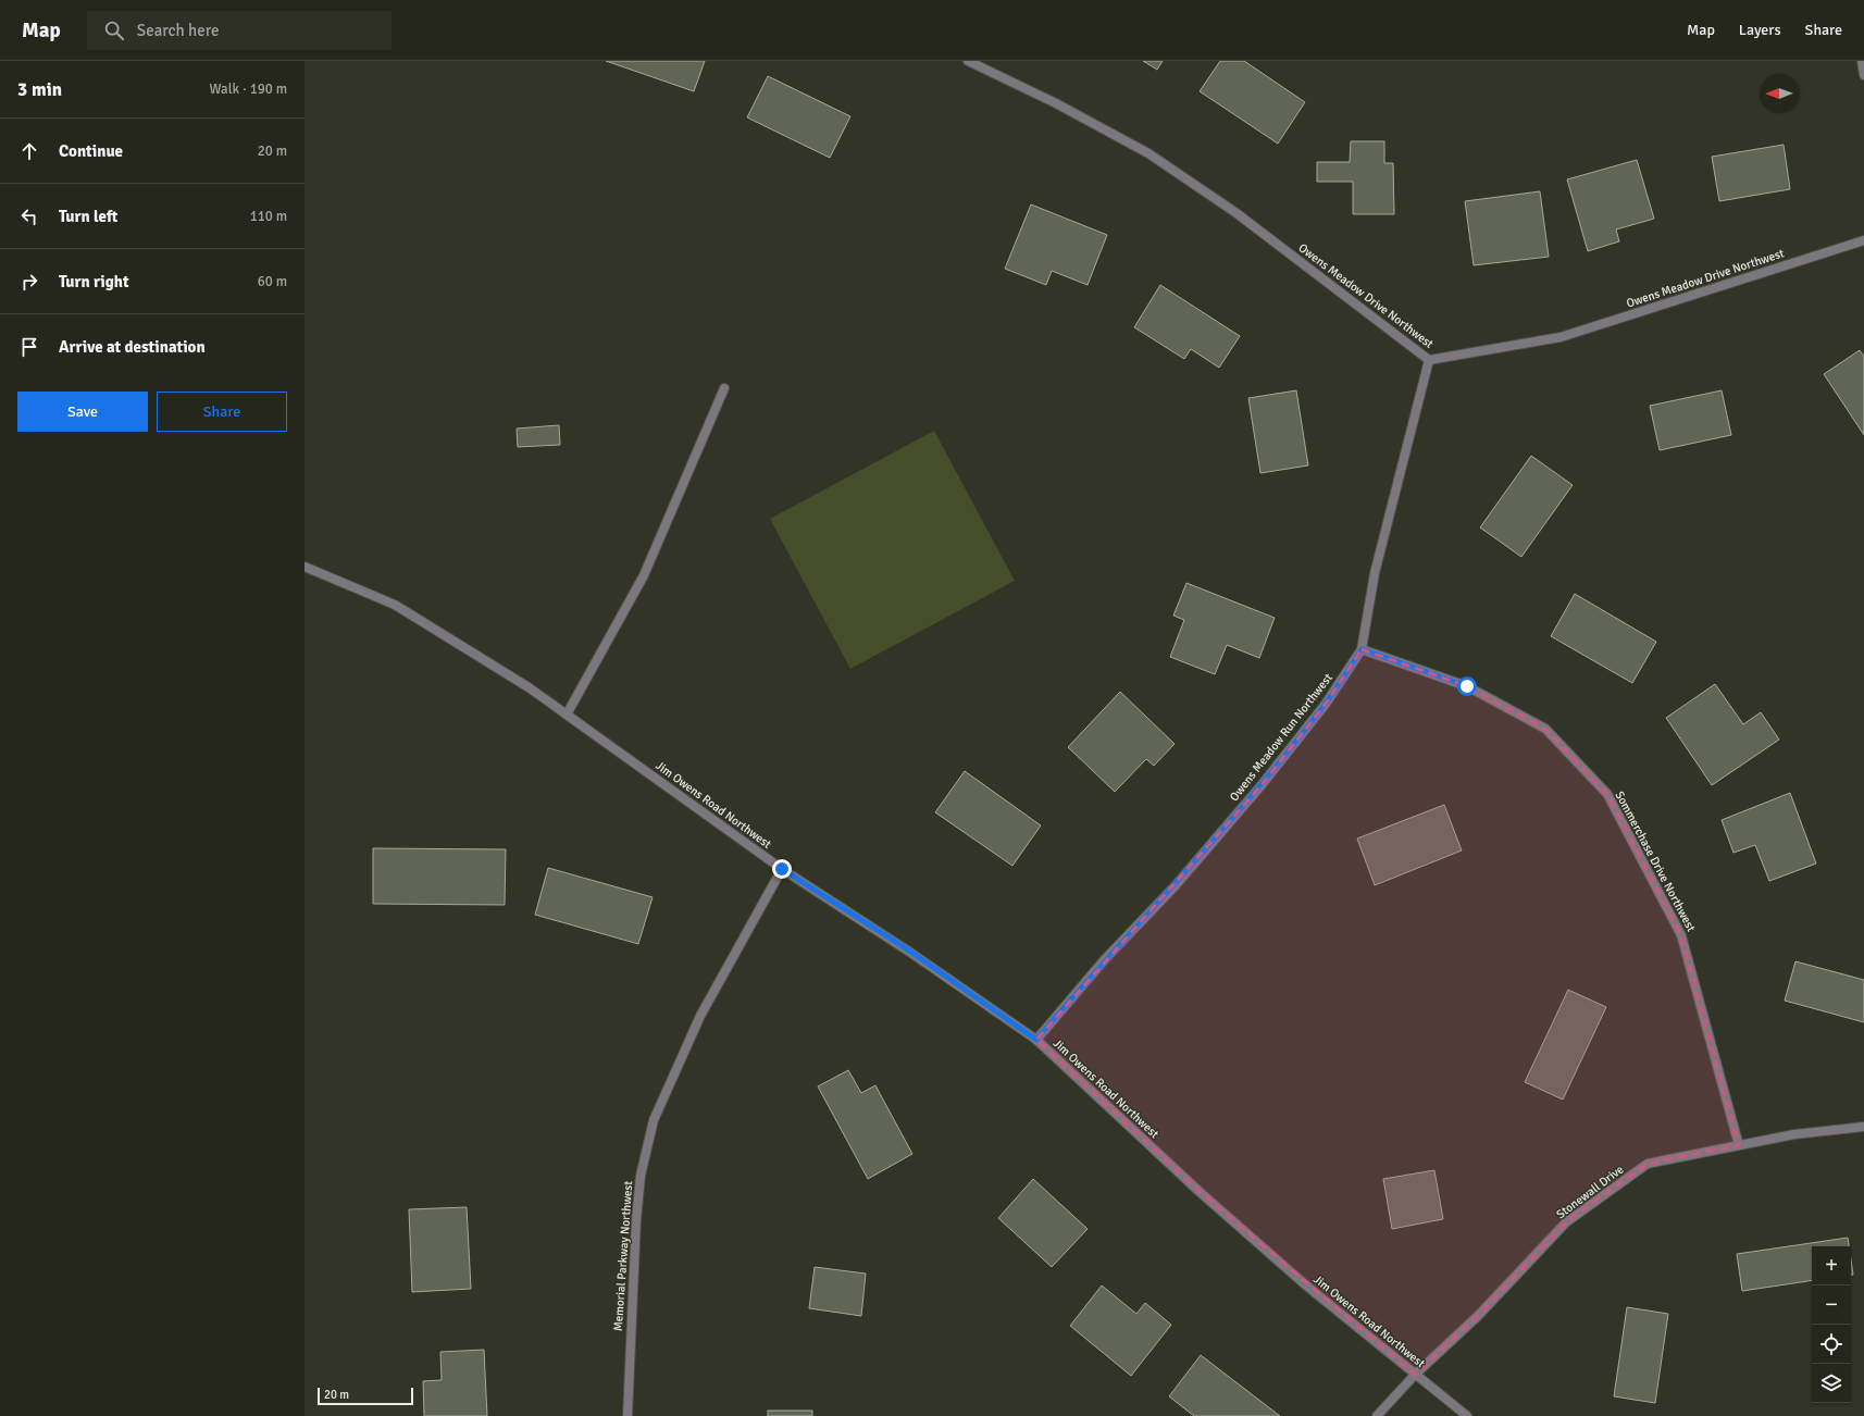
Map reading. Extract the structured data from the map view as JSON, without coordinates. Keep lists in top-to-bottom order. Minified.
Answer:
{"streets":{"street":["Owens Meadow Drive Northwest","Owens Meadow Run Northwest","Jim Owens Road Northwest","Sommerchase Drive Northwest","Stonewall Drive","Memorial Parkway Northwest"]},"crossings":[["Owens Meadow Drive Northwest","Owens Meadow Run Northwest"],["Owens Meadow Run Northwest","Jim Owens Road Northwest"],["Owens Meadow Run Northwest","Sommerchase Drive Northwest"],["Jim Owens Road Northwest","Stonewall Drive"],["Jim Owens Road Northwest","Memorial Parkway Northwest"],["Sommerchase Drive Northwest","Stonewall Drive"]],"scale_bar":"20 m","north":"left","page":{"header":"Map","search":"Search here","nav":["Map","Layers","Share"],"heading":["3 min","Walk · 190 m"],"list":[["Continue","20 m"],["Turn left","110 m"],["Turn right","60 m"],"Arrive at destination"],"buttons":["Save","Share"],"map_buttons":["+","−"],"scale":"20 m"}}
